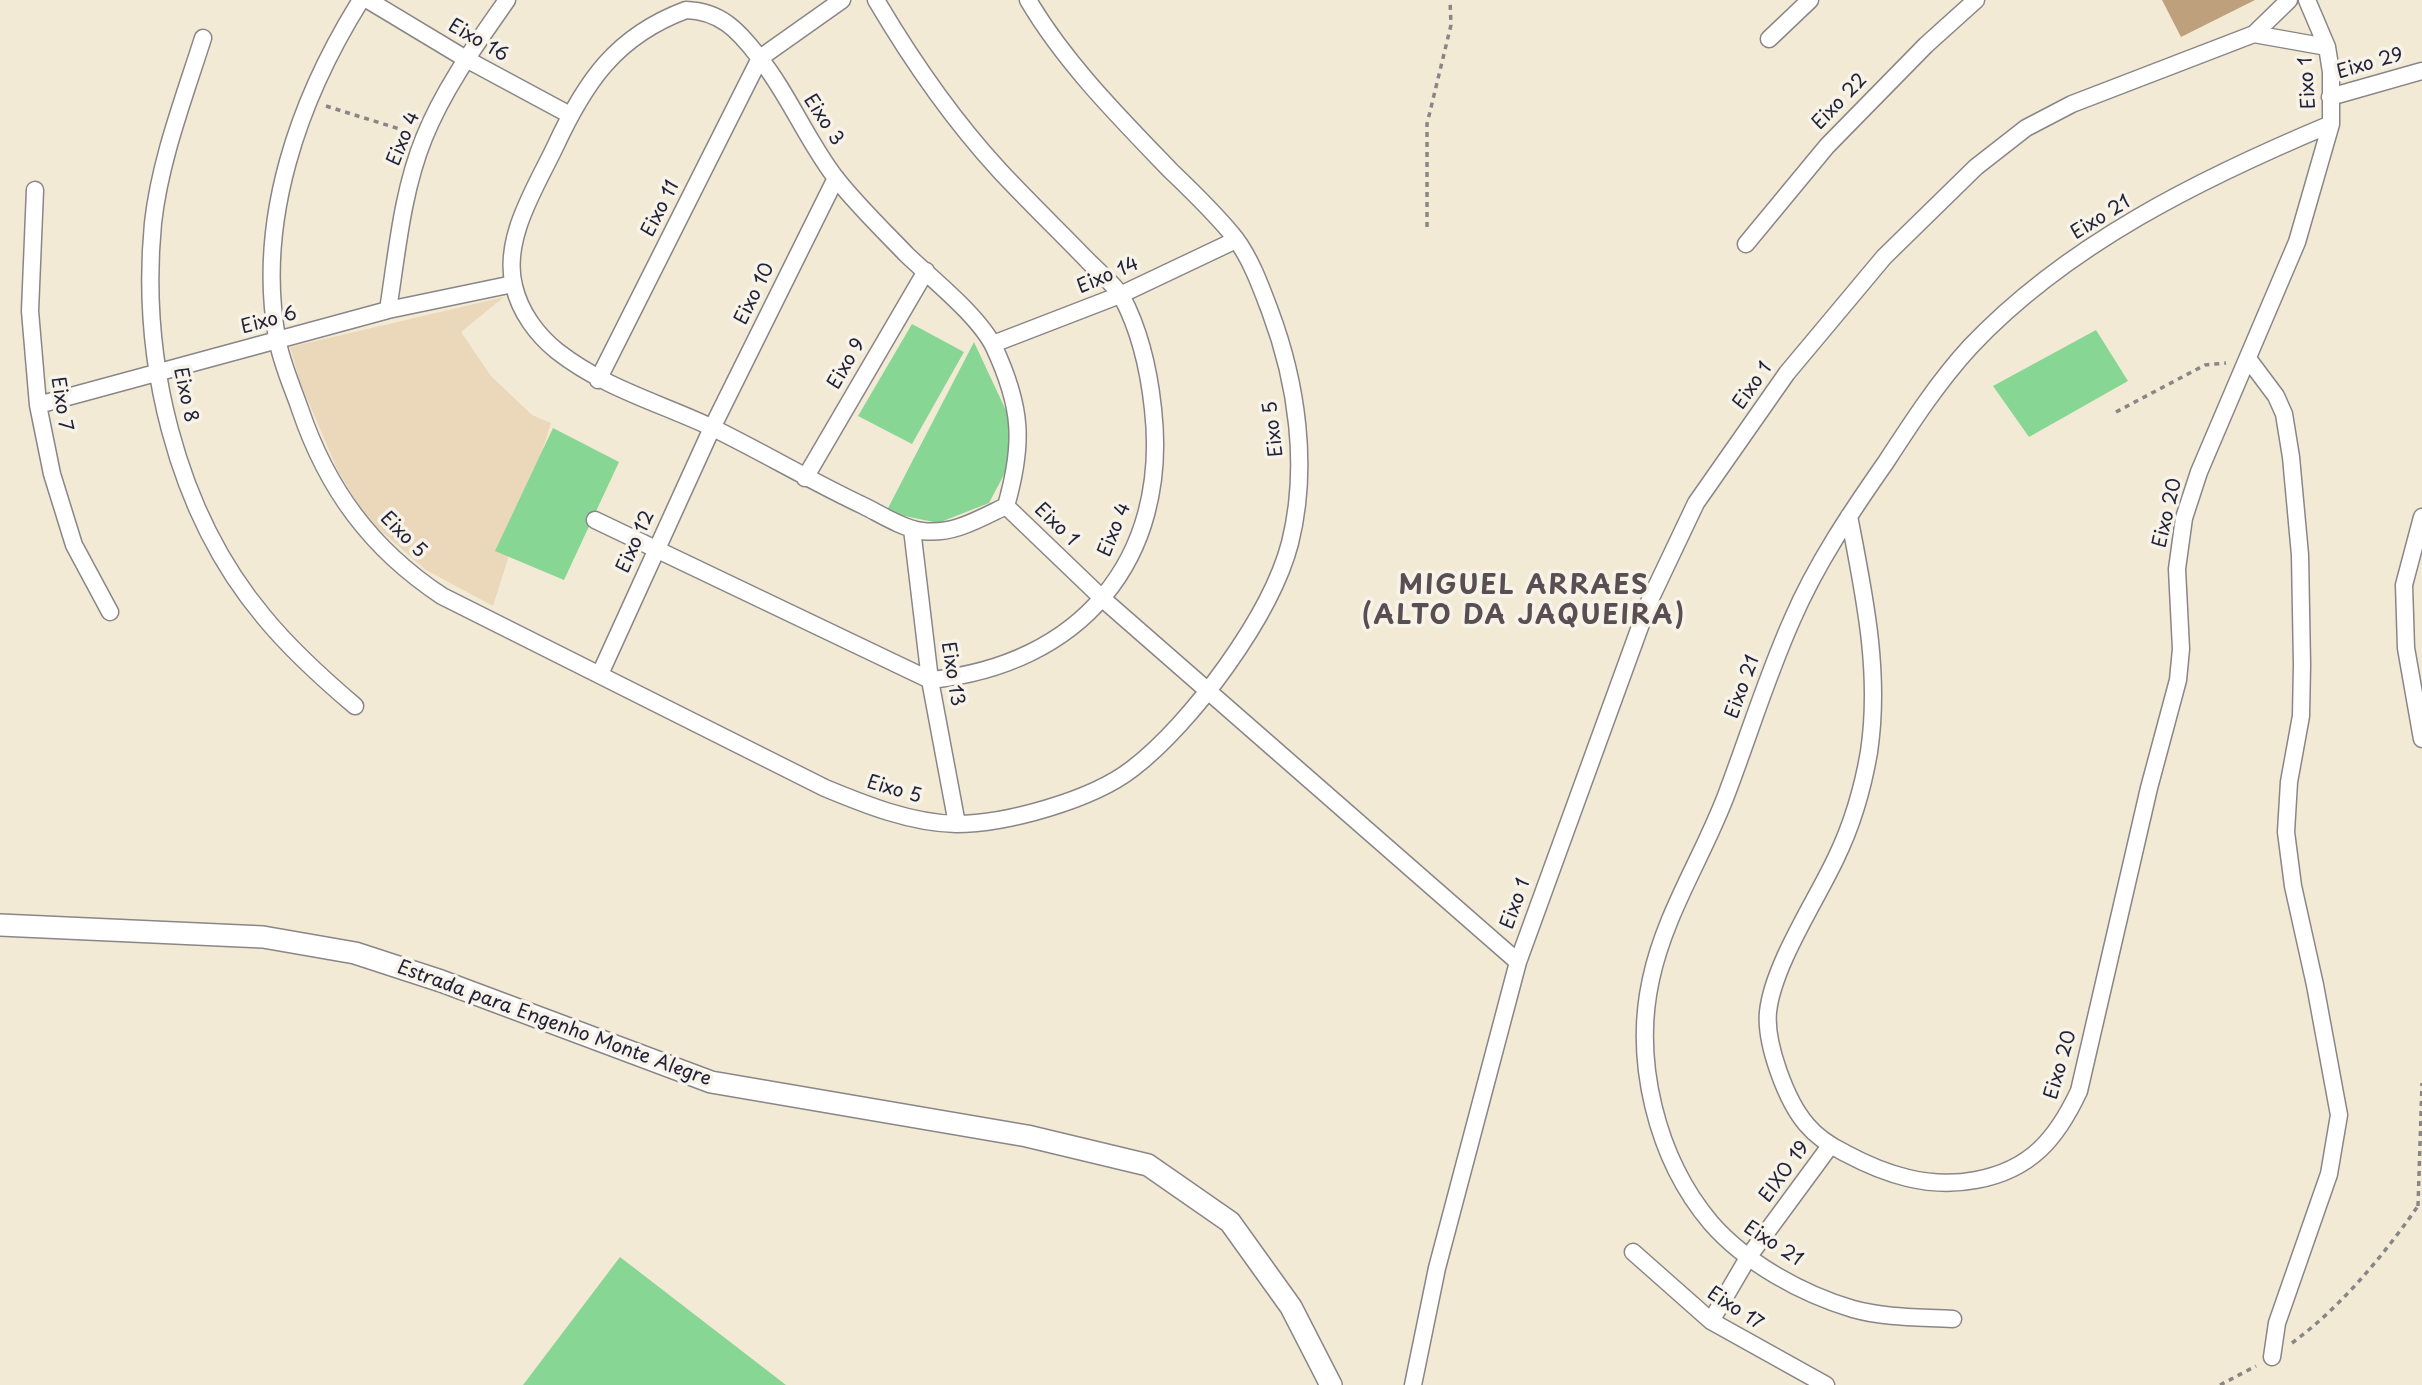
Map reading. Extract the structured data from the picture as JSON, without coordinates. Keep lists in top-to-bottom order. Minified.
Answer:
{"streets":{"street":["Eixo 16","Eixo 29","Eixo 1","Eixo 22","Eixo 3","Eixo 4","Eixo 11","Eixo 21","Eixo 14","Eixo 10","Eixo 6","Eixo 9","Eixo 8","Eixo 7","Eixo 5","Eixo 20","Eixo 12","Eixo 13","Estrada para Engenho Monte Alegre","EIXO 19","Eixo 17"]},"crossings":[["Eixo 16","Eixo 3"],["Eixo 16","Eixo 4"],["Eixo 29","Eixo 1"],["Eixo 1","Eixo 3"],["Eixo 1","Eixo 4"],["Eixo 1","Eixo 21"],["Eixo 1","Eixo 5"],["Eixo 1","Eixo 20"],["Eixo 3","Eixo 11"],["Eixo 3","Eixo 14"],["Eixo 3","Eixo 10"],["Eixo 3","Eixo 6"],["Eixo 3","Eixo 9"],["Eixo 3","Eixo 12"],["Eixo 3","Eixo 13"],["Eixo 4","Eixo 14"],["Eixo 4","Eixo 6"],["Eixo 4","Eixo 13"],["Eixo 21","Eixo 20"],["Eixo 21","EIXO 19"],["Eixo 14","Eixo 5"],["Eixo 10","Eixo 12"],["Eixo 6","Eixo 8"],["Eixo 6","Eixo 7"],["Eixo 6","Eixo 5"],["Eixo 5","Eixo 12"],["Eixo 5","Eixo 13"],["Eixo 20","EIXO 19"],["EIXO 19","Eixo 17"]],"districts":["MIGUEL ARRAES (ALTO DA JAQUEIRA)"]}
